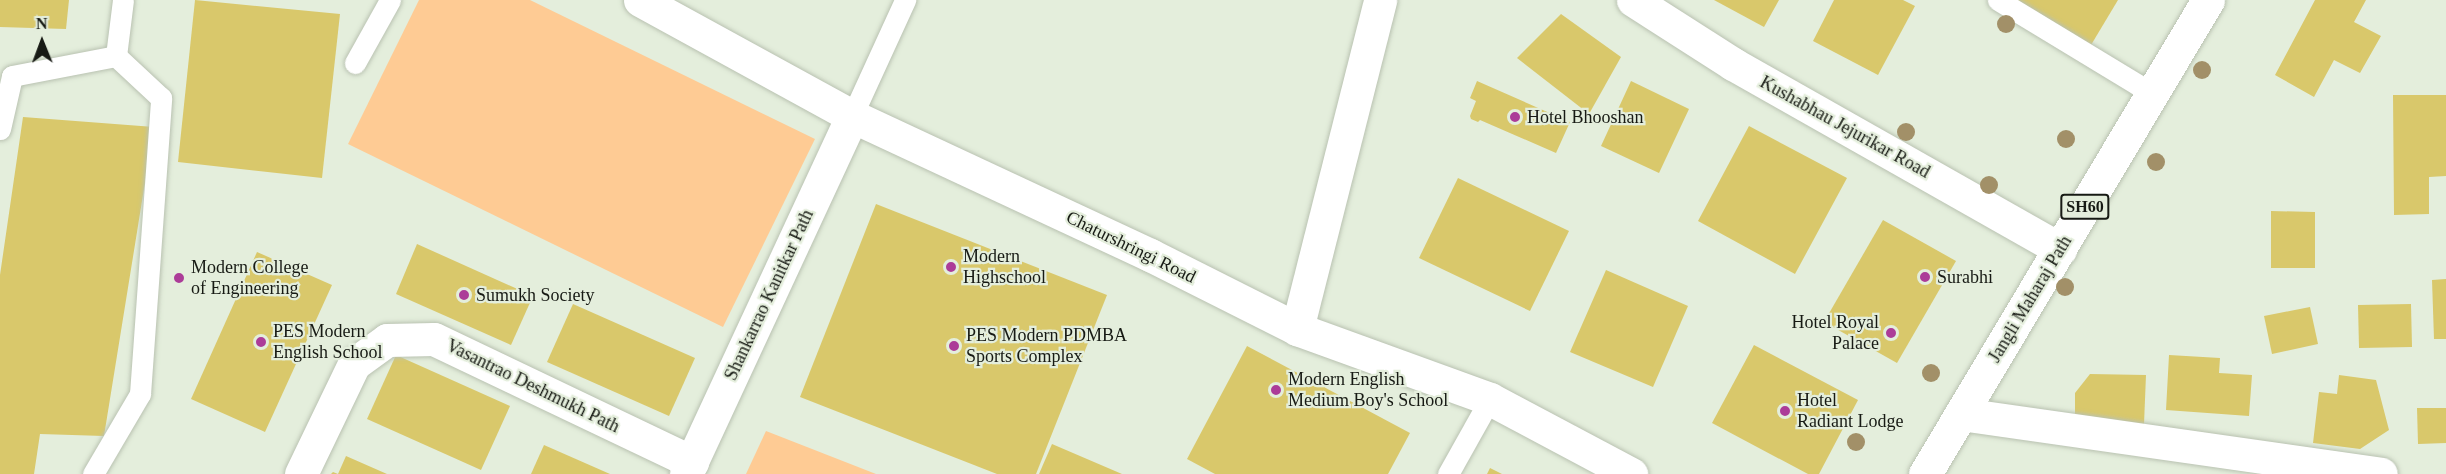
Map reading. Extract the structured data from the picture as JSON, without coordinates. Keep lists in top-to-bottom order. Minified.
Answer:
{"streets":{"street":["Kushabhau Jejurikar Road","SH60","Chaturshringi Road","Shankarrao Kanitkar Path","Jangli Maharaj Path","Vasantrao Deshmukh Path"]},"crossings":[["Kushabhau Jejurikar Road","Jangli Maharaj Path"],["Chaturshringi Road","Shankarrao Kanitkar Path"],["Shankarrao Kanitkar Path","Vasantrao Deshmukh Path"]],"places":["Hotel Bhooshan","Modern Highschool","Surabhi","Modern College of Engineering","Sumukh Society","Hotel Royal Palace","PES Modern English School","PES Modern PDMBA Sports Complex","Modern English Medium Boy's School","Hotel Radiant Lodge"],"north":"top"}
